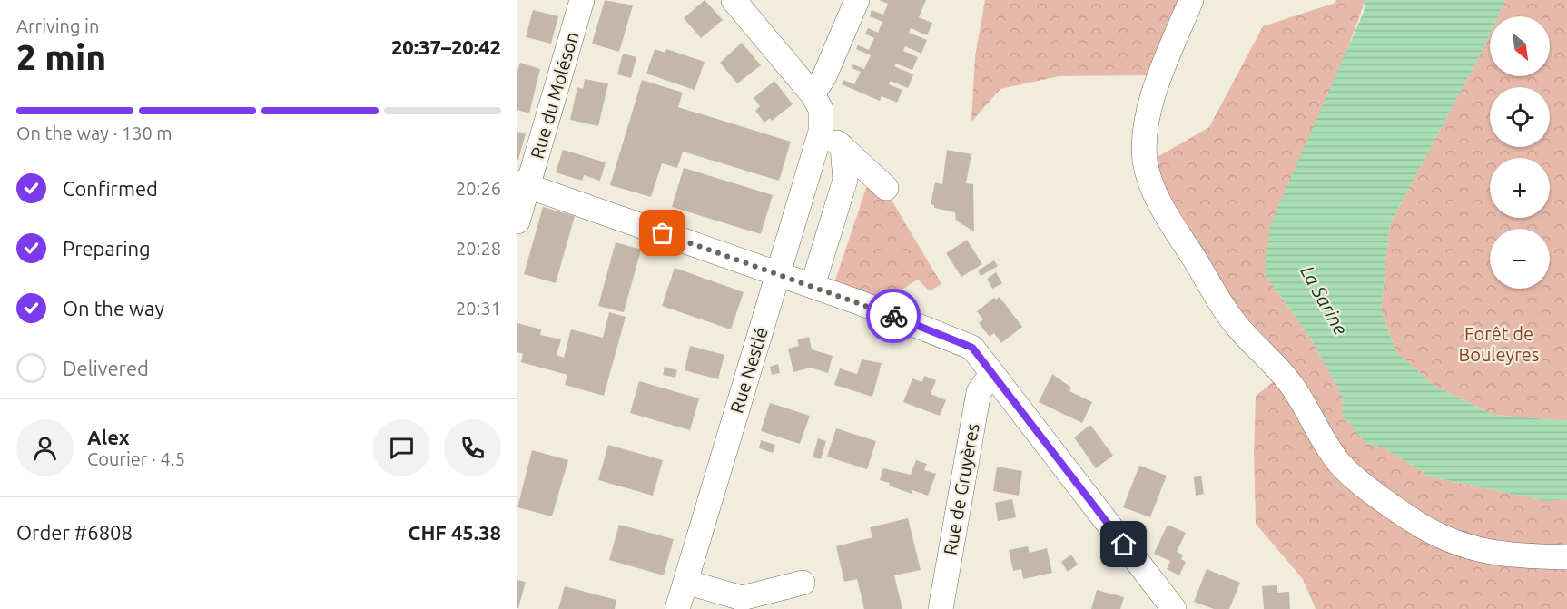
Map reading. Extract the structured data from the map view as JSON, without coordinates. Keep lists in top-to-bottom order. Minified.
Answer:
{"streets":{"street":["Rue du Moléson","Rue Nestlé","Rue de Gruyères"]},"water":["La Sarine"],"parks":["Forêt de Bouleyres"],"north":"bottom right","page":{"heading":["2 min","Arriving in","20:37–20:42"],"panel":["Alex","Courier · 4.5","Order #6808","CHF 45.38"],"map_buttons":["+","−"],"bar":"On the way · 130 m","list":[["Confirmed","20:26"],["Preparing","20:28"],["On the way","20:31"],"Delivered"]}}
